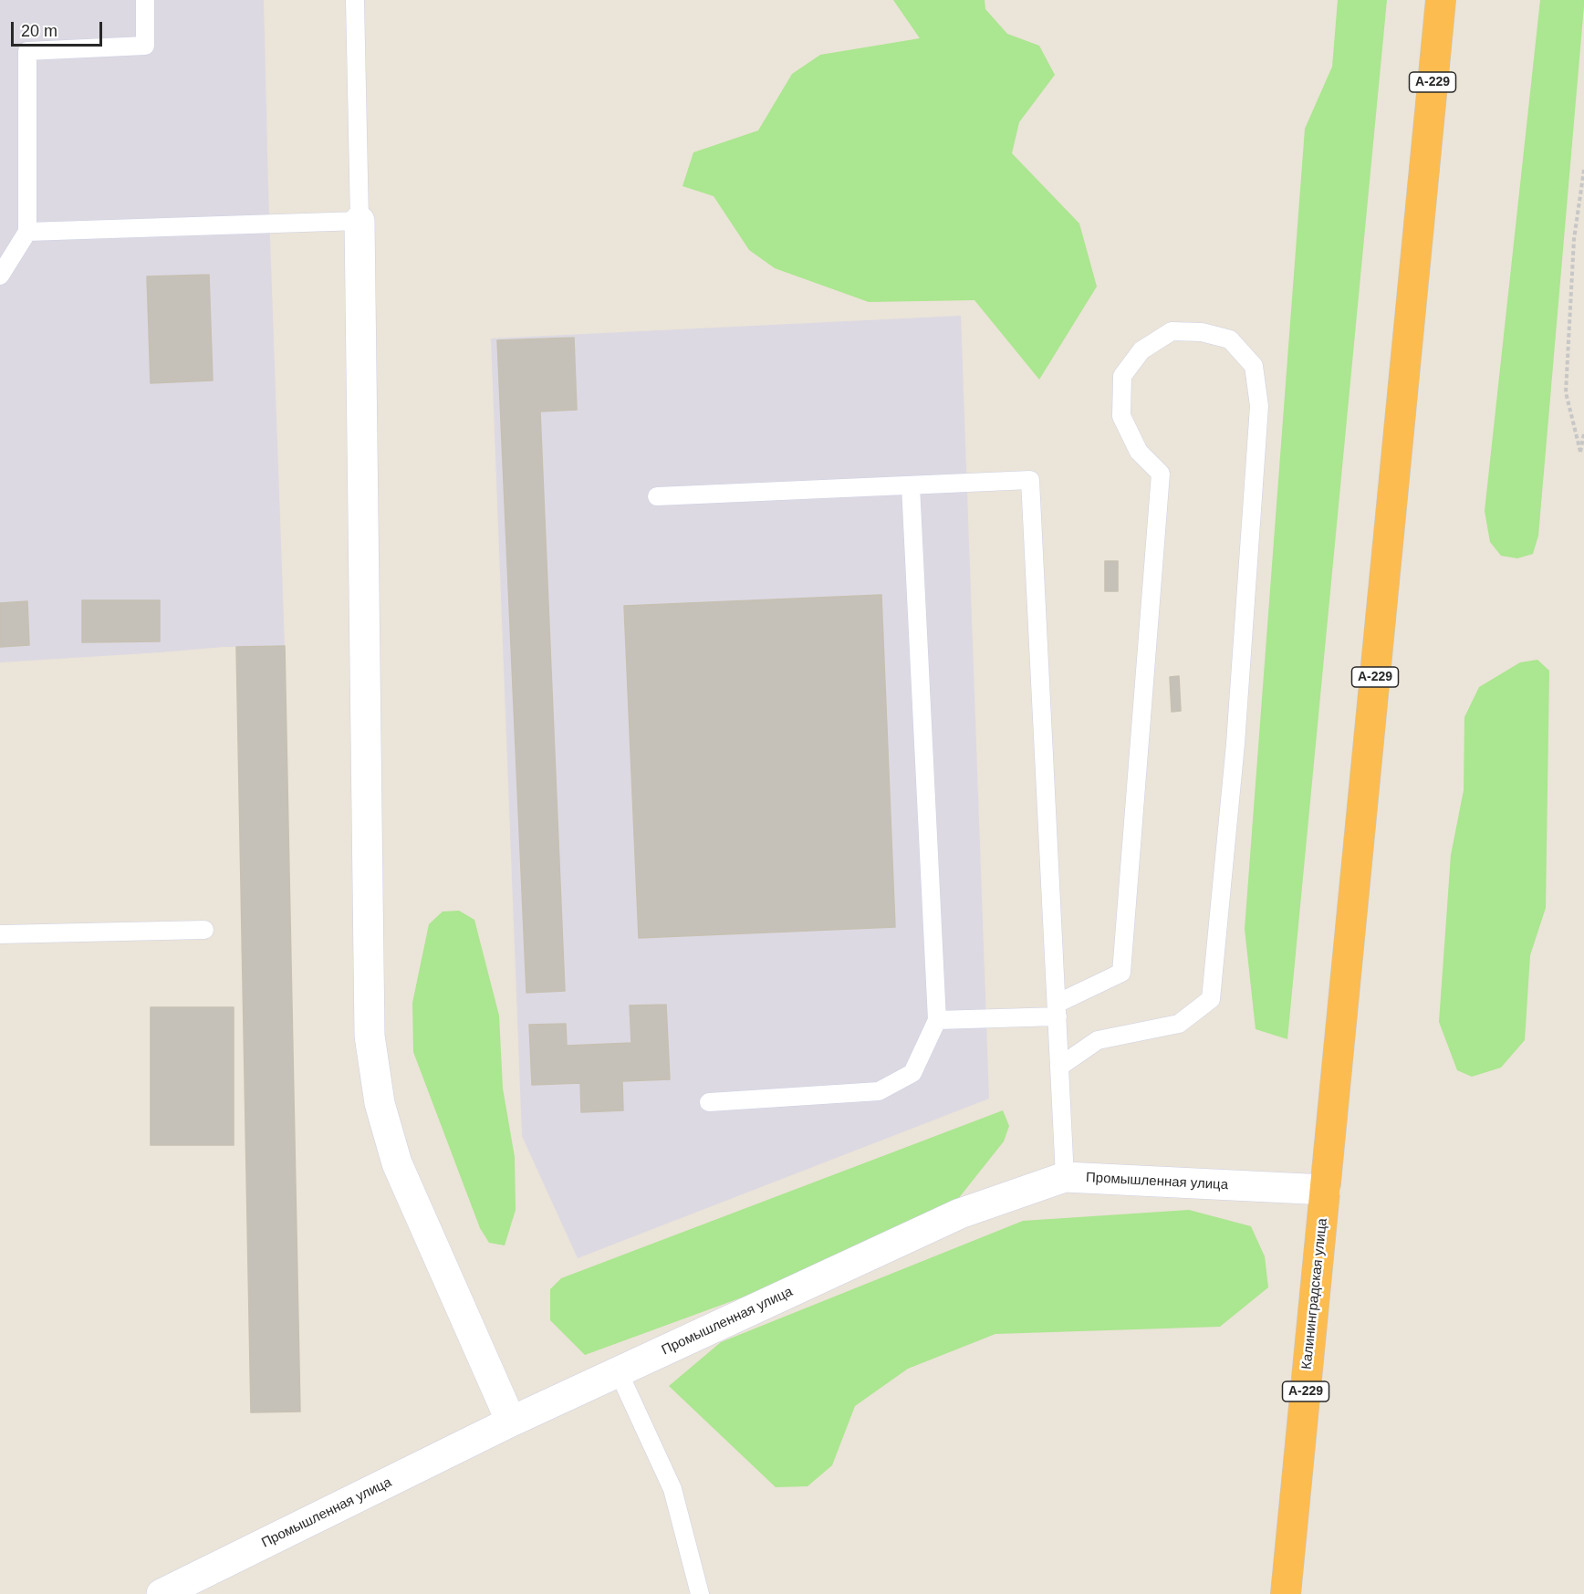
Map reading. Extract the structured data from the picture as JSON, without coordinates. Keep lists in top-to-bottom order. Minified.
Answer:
{"streets":{"highway":["А-229","Калининградская улица"],"street":["Промышленная улица"]},"crossings":[["А-229","Промышленная улица"],["А-229","Калининградская улица"],["Промышленная улица","Калининградская улица"]],"scale_bar":"20 m"}
